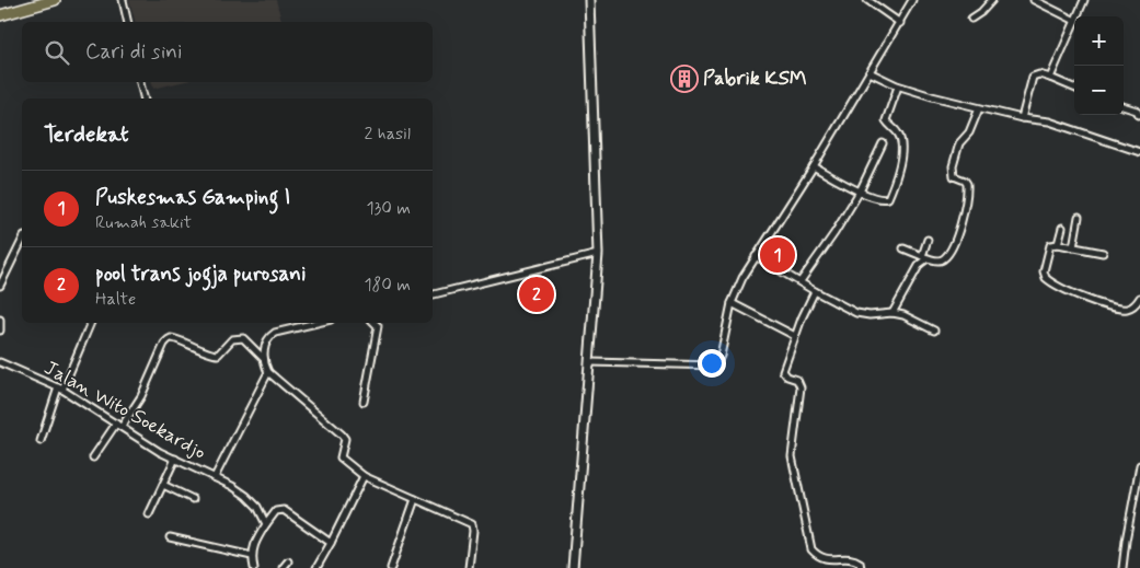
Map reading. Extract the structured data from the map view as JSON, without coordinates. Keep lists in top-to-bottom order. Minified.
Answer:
{"streets":{"street":["Jalan Wito Soekardjo"]},"places":{"building":["Pabrik KSM"]},"page":{"map_buttons":["+","−"],"search":"Cari di sini","heading":["Terdekat","2 hasil"],"list":[{"mark":"1","name":"Puskesmas Gamping I","note":"Rumah sakit","value":"130 m"},{"mark":"2","name":"pool trans jogja purosani","note":"Halte","value":"180 m"}],"pins":["1","2"]}}
